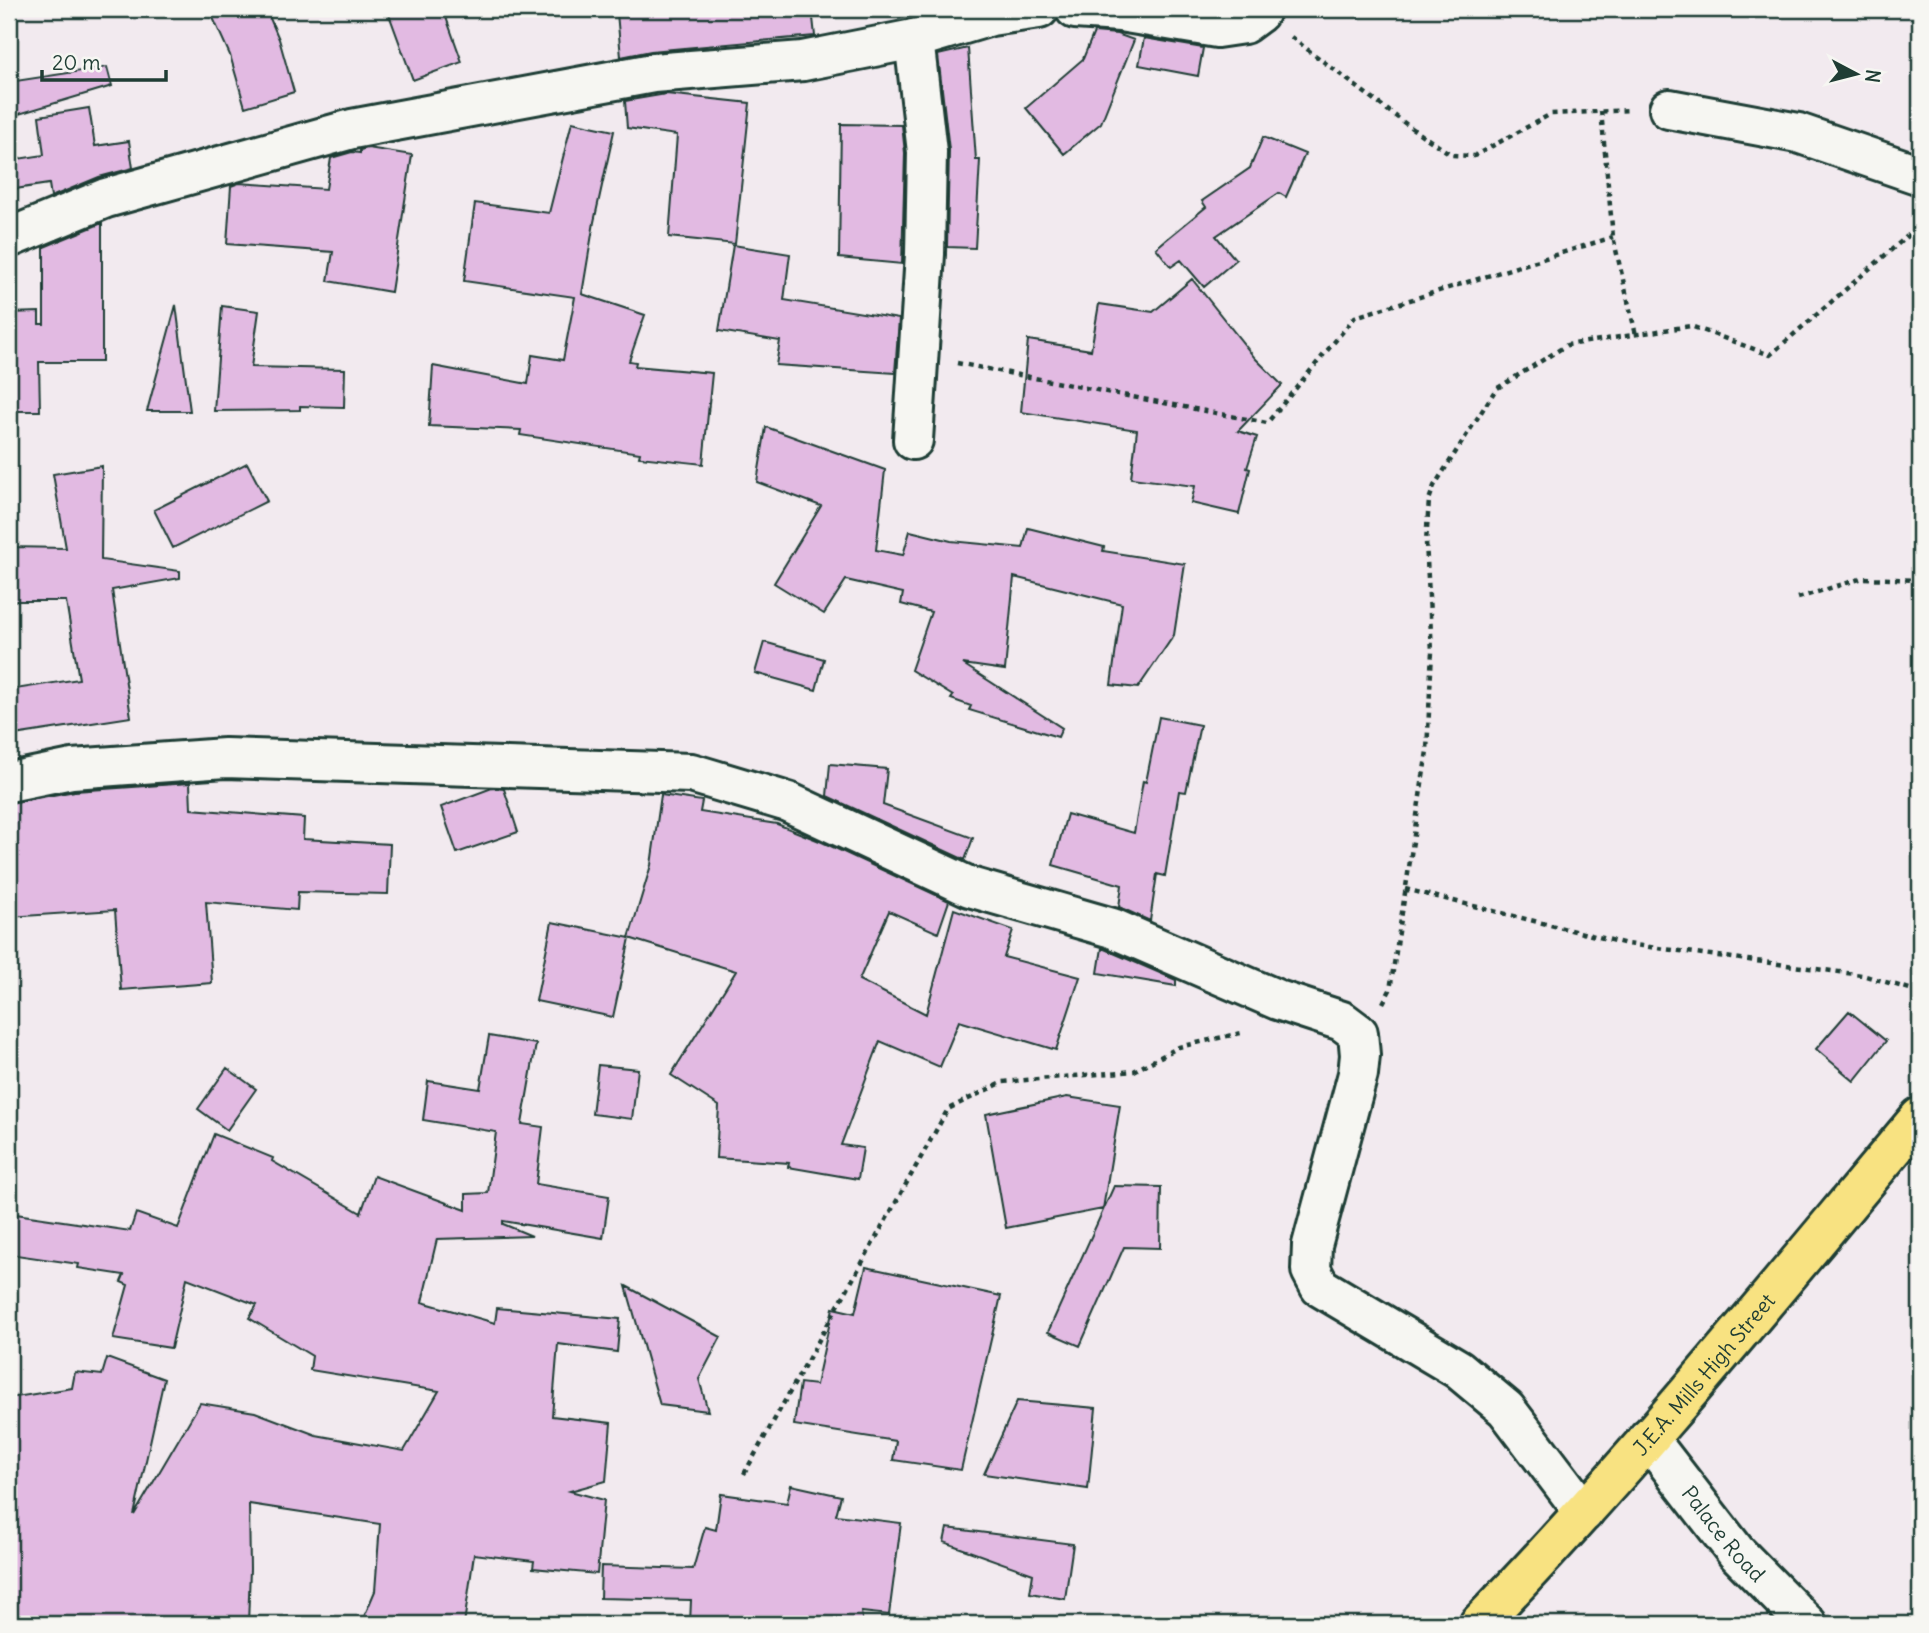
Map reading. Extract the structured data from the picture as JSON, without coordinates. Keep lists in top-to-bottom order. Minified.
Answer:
{"streets":{"highway":["J.E.A. Mills High Street"],"street":["Palace Road"]},"crossings":[["J.E.A. Mills High Street","Palace Road"]],"scale_bar":"20 m","north":"right"}
